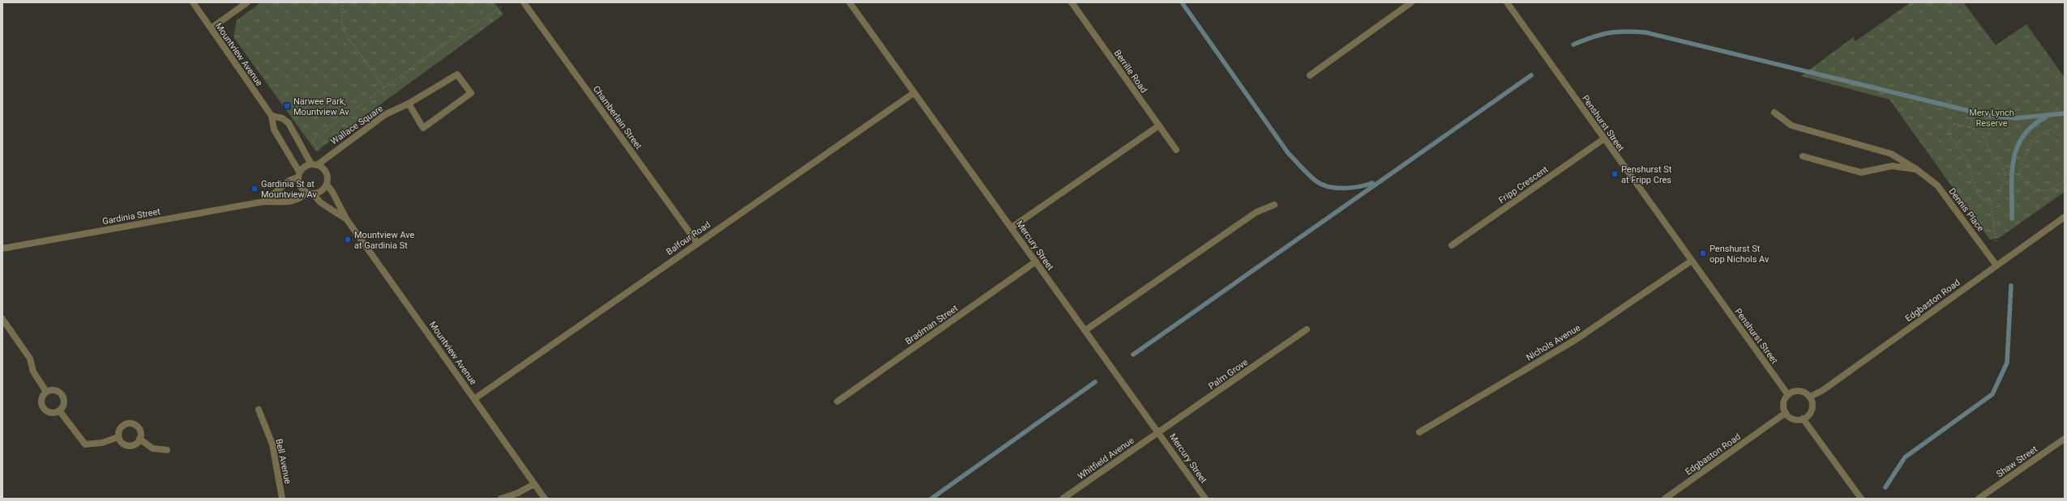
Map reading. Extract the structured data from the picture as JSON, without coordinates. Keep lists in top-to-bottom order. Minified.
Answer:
{"streets":{"street":["Mountview Avenue","Berrille Road","Chamberlain Street","Penshurst Street","Wallace Square","Fripp Crescent","Dennis Place","Gardinia Street","Balfour Road","Mercury Street","Edgbaston Road","Bradman Street","Nichols Avenue","Palm Grove","Whitfield Avenue","Bell Avenue","Shaw Street"]},"crossings":[["Mountview Avenue","Wallace Square"],["Mountview Avenue","Gardinia Street"],["Mountview Avenue","Balfour Road"],["Chamberlain Street","Balfour Road"],["Penshurst Street","Fripp Crescent"],["Penshurst Street","Edgbaston Road"],["Penshurst Street","Nichols Avenue"],["Wallace Square","Gardinia Street"],["Dennis Place","Edgbaston Road"],["Balfour Road","Mercury Street"],["Mercury Street","Bradman Street"],["Mercury Street","Palm Grove"],["Mercury Street","Whitfield Avenue"],["Palm Grove","Whitfield Avenue"]],"parks":["Merv Lynch Reserve"],"places":{"transit":["Narwee Park, Mountview Av","Penshurst St at Fripp Cres","Gardinia St at Mountview Av","Mountview Ave at Gardinia St","Penshurst St opp Nichols Av"]}}
